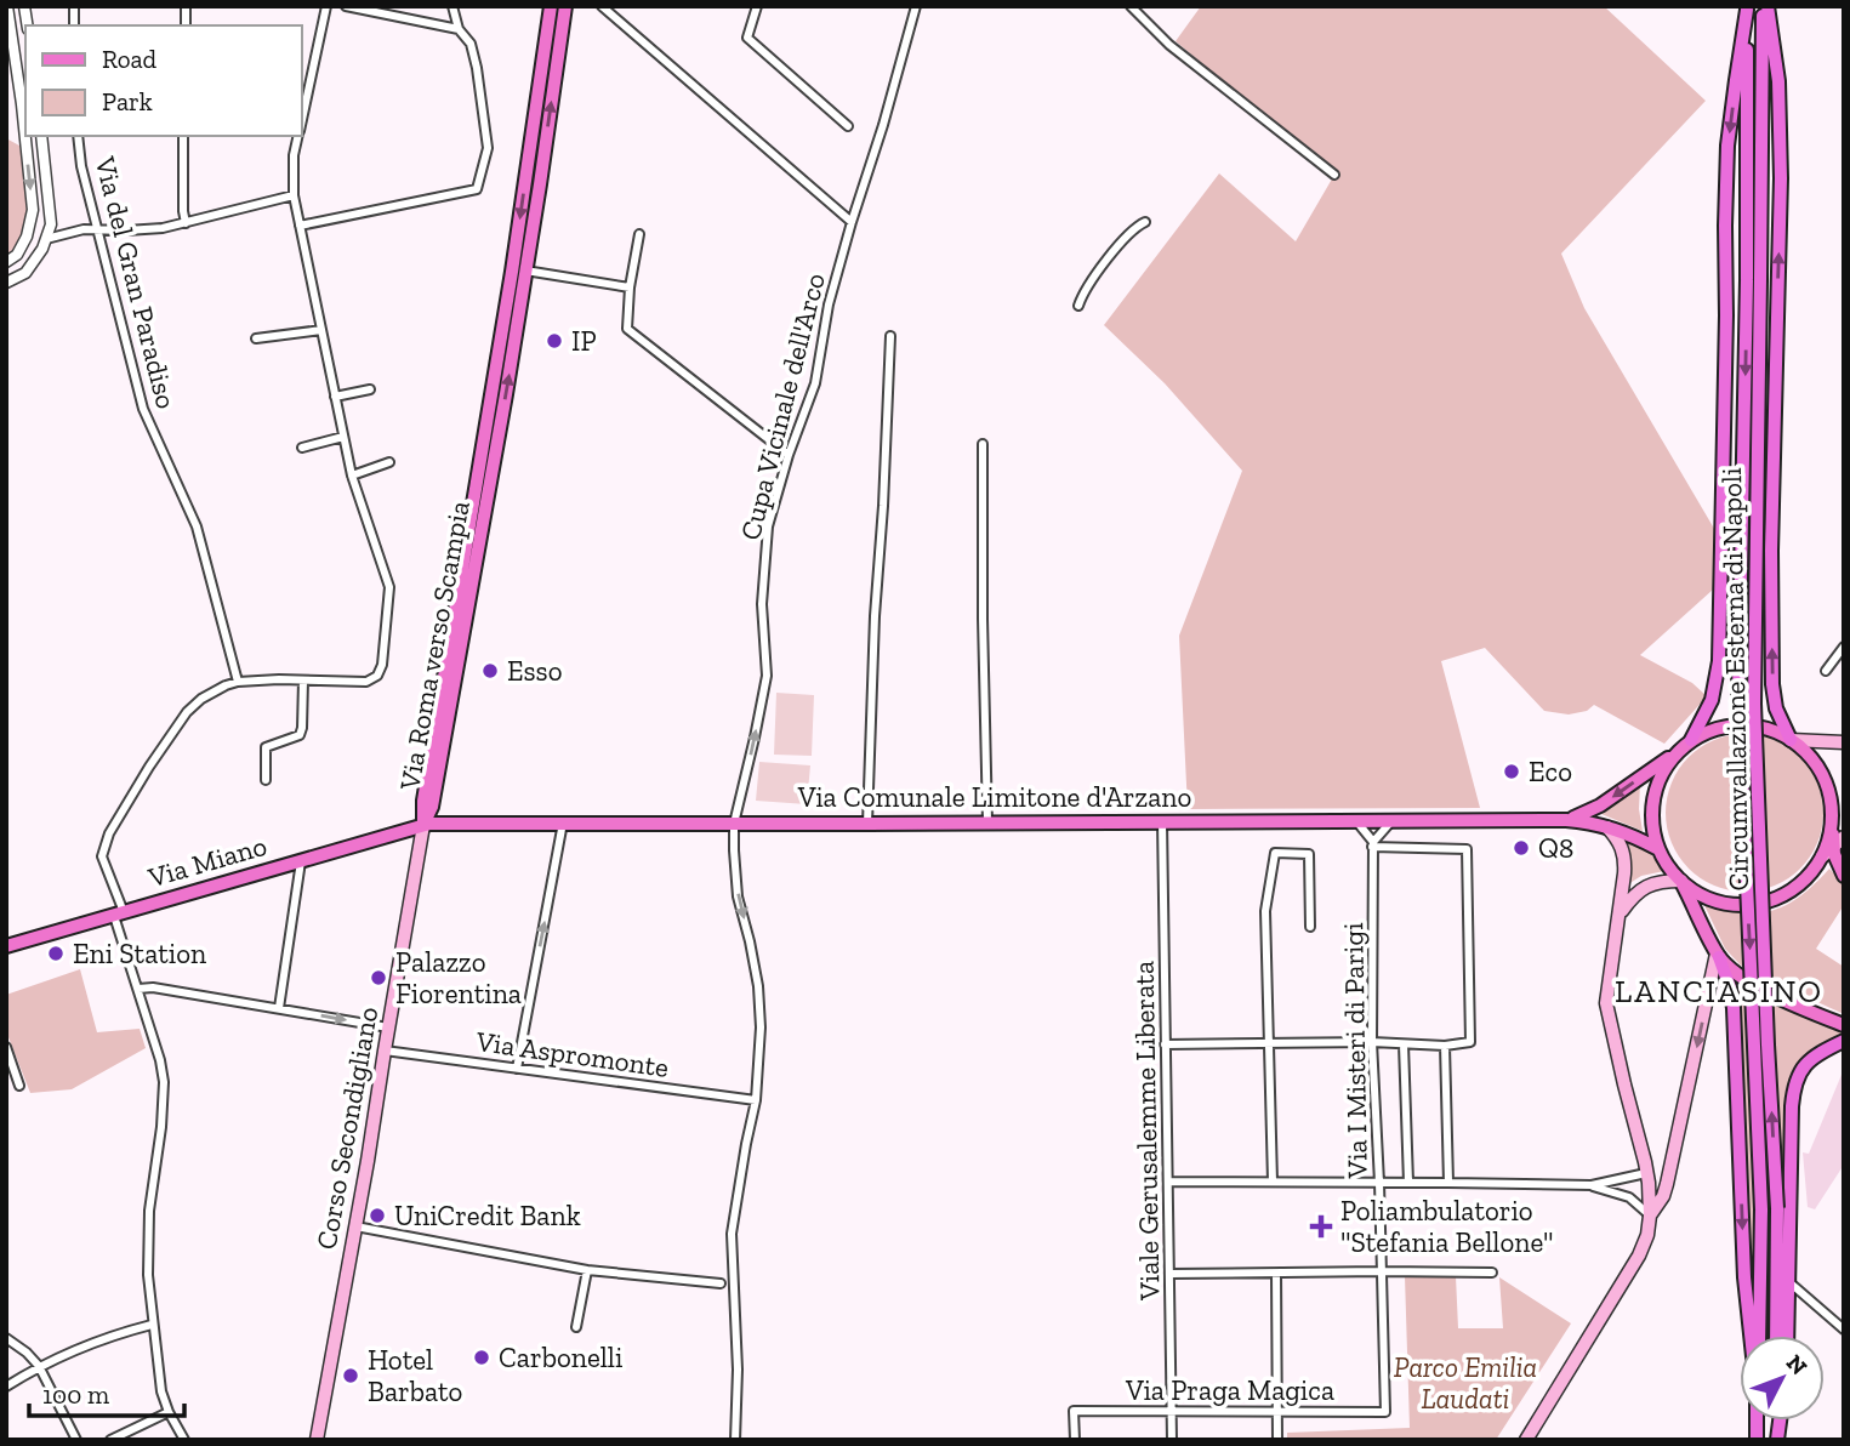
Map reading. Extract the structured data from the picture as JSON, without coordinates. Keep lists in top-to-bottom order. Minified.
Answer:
{"streets":{"highway":["Circumvallazione Esterna di Napoli"],"main road":["Via Roma verso Scampia","Via Comunale Limitone d'Arzano","Via Miano","Corso Secondigliano"],"street":["Via del Gran Paradiso","Cupa Vicinale dell'Arco","Via I Misteri di Parigi","Via Aspromonte","Viale Gerusalemme Liberata","Via Praga Magica"]},"crossings":[["Cupa Vicinale dell'Arco","Via Comunale Limitone d'Arzano"],["Cupa Vicinale dell'Arco","Via Aspromonte"],["Via Roma verso Scampia","Via Comunale Limitone d'Arzano"],["Via Roma verso Scampia","Via Miano"],["Via Roma verso Scampia","Corso Secondigliano"],["Via Comunale Limitone d'Arzano","Via Miano"],["Via Comunale Limitone d'Arzano","Corso Secondigliano"],["Via Comunale Limitone d'Arzano","Viale Gerusalemme Liberata"],["Via Miano","Corso Secondigliano"],["Via I Misteri di Parigi","Via Praga Magica"],["Via Aspromonte","Corso Secondigliano"],["Viale Gerusalemme Liberata","Via Praga Magica"]],"districts":["LANCIASINO"],"parks":["Parco Emilia Laudati"],"places":{"other":["IP","Esso","Eco","Q8","Eni Station","Palazzo Fiorentina","UniCredit Bank","Carbonelli","Hotel Barbato"],"health":["Poliambulatorio \"Stefania Bellone\""]},"legend":["Road","Park"],"scale_bar":"100 m","north":"top right"}
